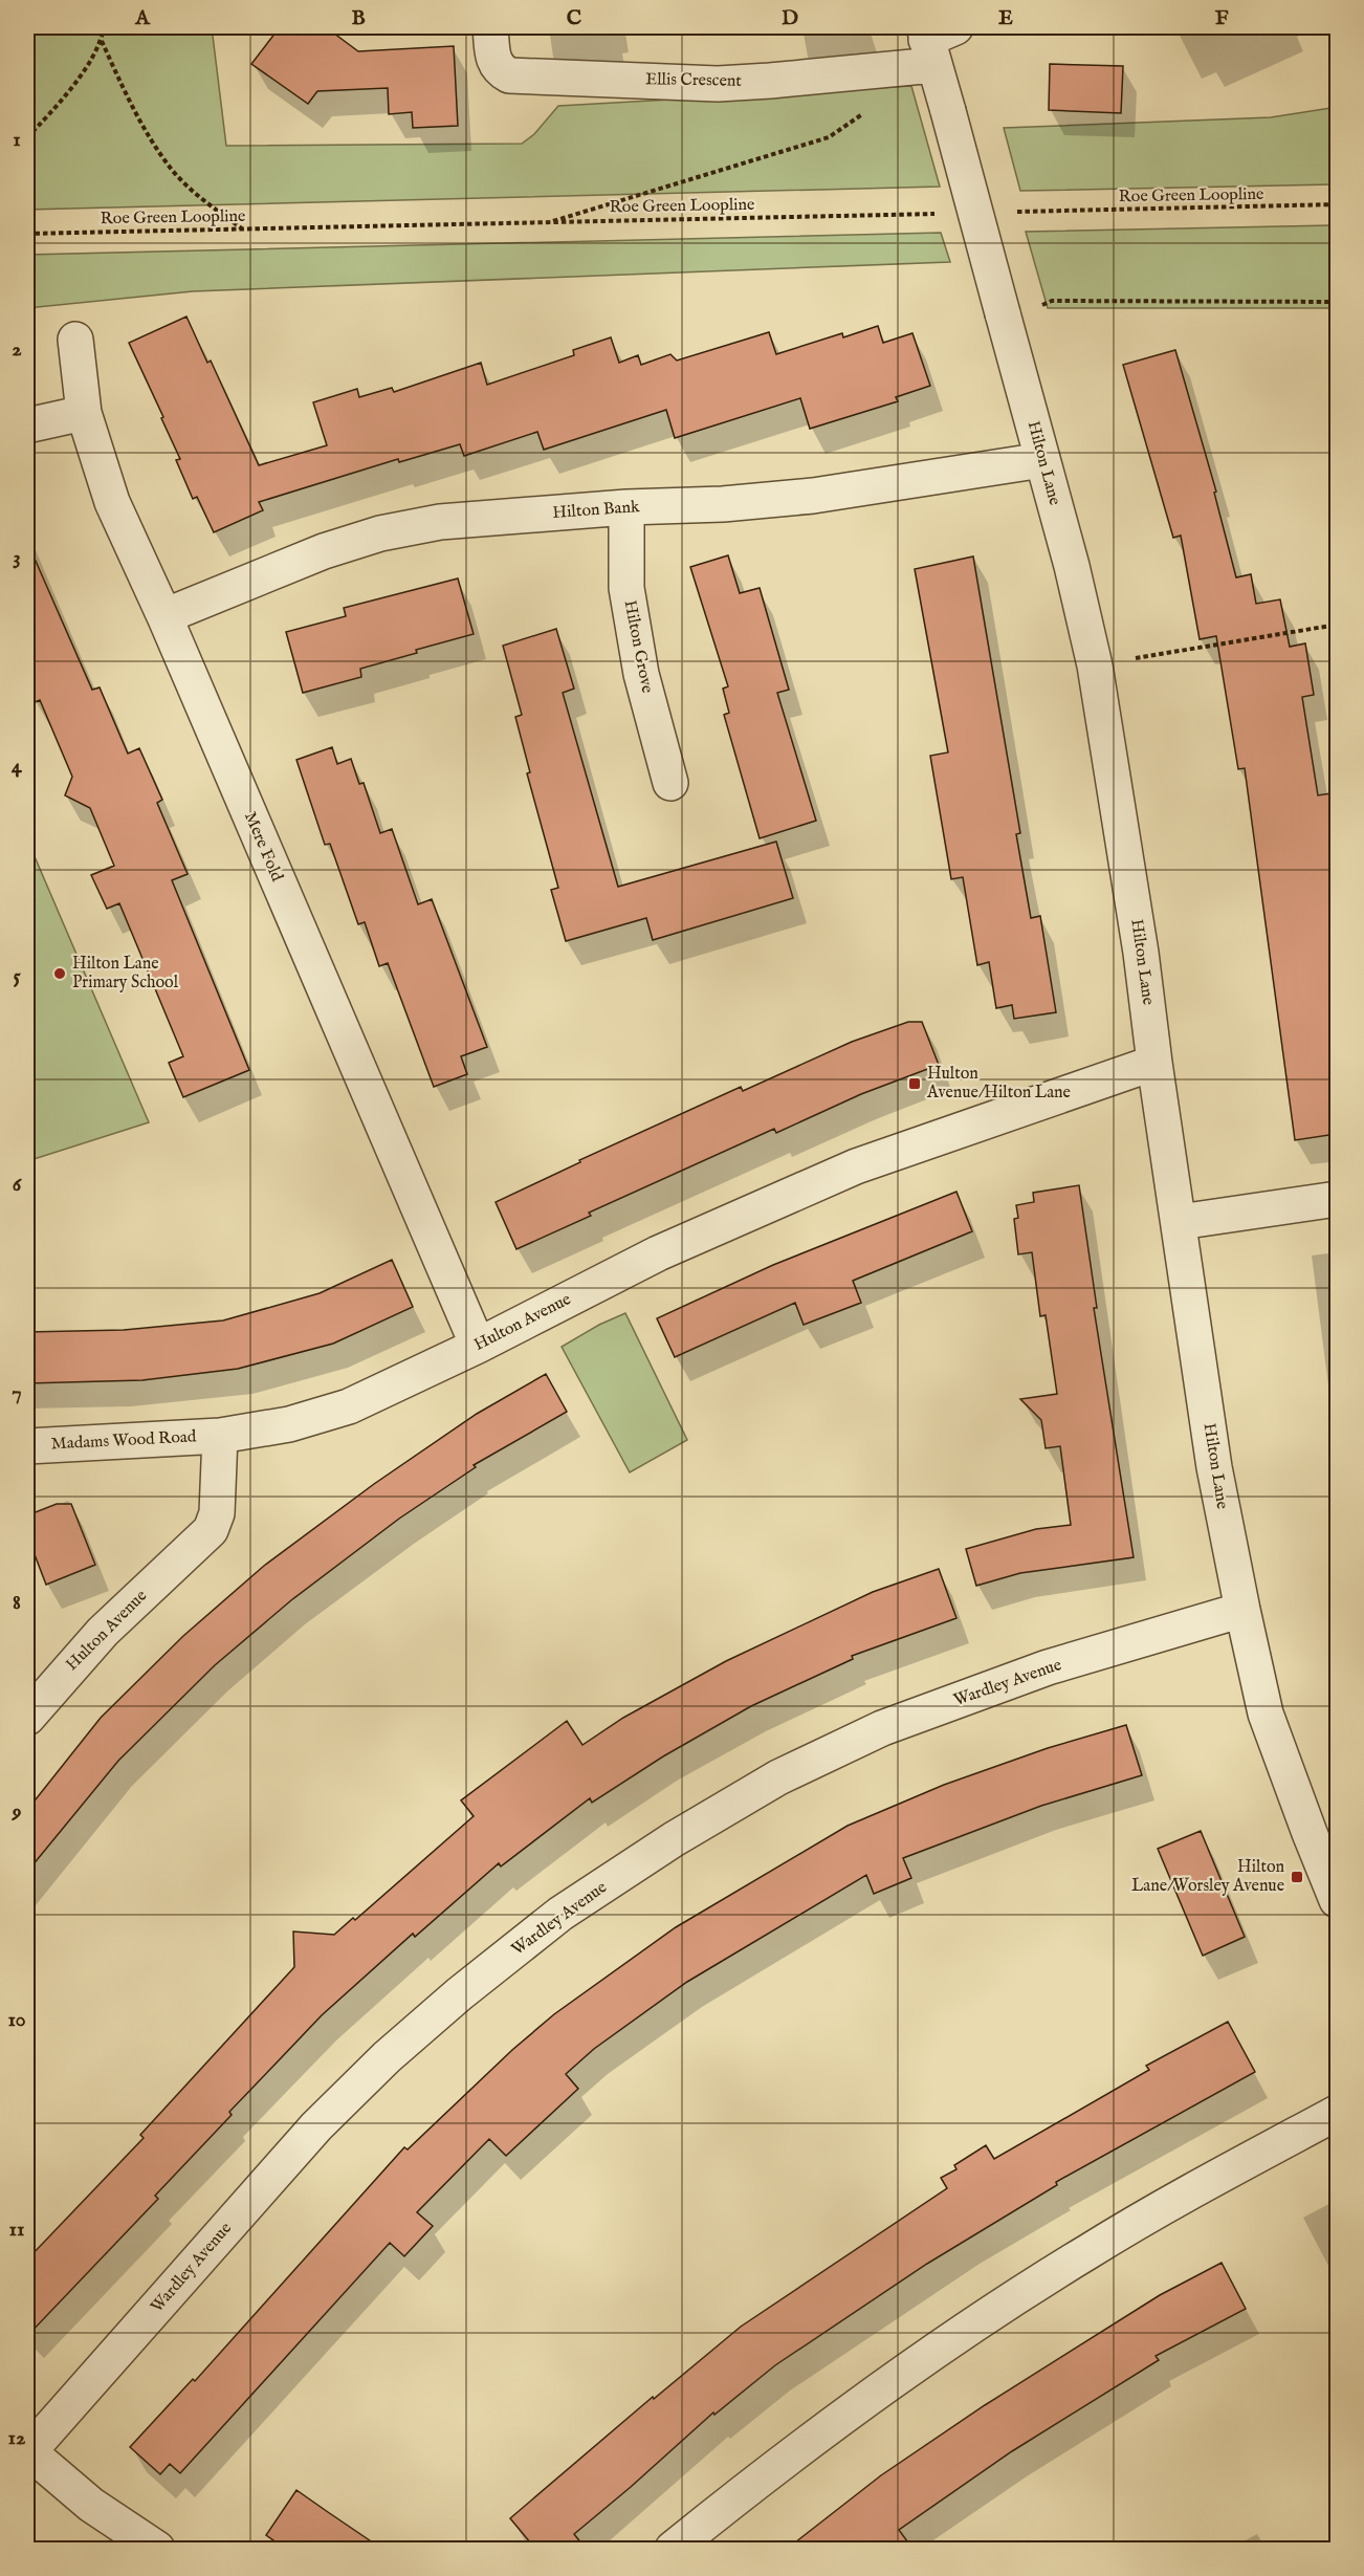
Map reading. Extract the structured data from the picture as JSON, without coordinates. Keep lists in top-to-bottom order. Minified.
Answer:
{"streets":{"street":["Ellis Crescent","Hilton Lane","Hilton Bank","Hilton Grove","Mere Fold","Hulton Avenue","Madams Wood Road","Wardley Avenue"],"path":["Roe Green Loopline"]},"crossings":[["Ellis Crescent","Hilton Lane"],["Hilton Lane","Hilton Bank"],["Hilton Lane","Hulton Avenue"],["Hilton Lane","Wardley Avenue"],["Hilton Bank","Hilton Grove"],["Hilton Bank","Mere Fold"],["Mere Fold","Hulton Avenue"],["Hulton Avenue","Madams Wood Road"]],"places":{"other":["Hilton Lane Primary School"],"transit":["Hulton Avenue/Hilton Lane","Hilton Lane/Worsley Avenue"]},"grid":{"columns":["A","B","C","D","E","F"],"rows":["1","2","3","4","5","6","7","8","9","10","11","12"]}}
